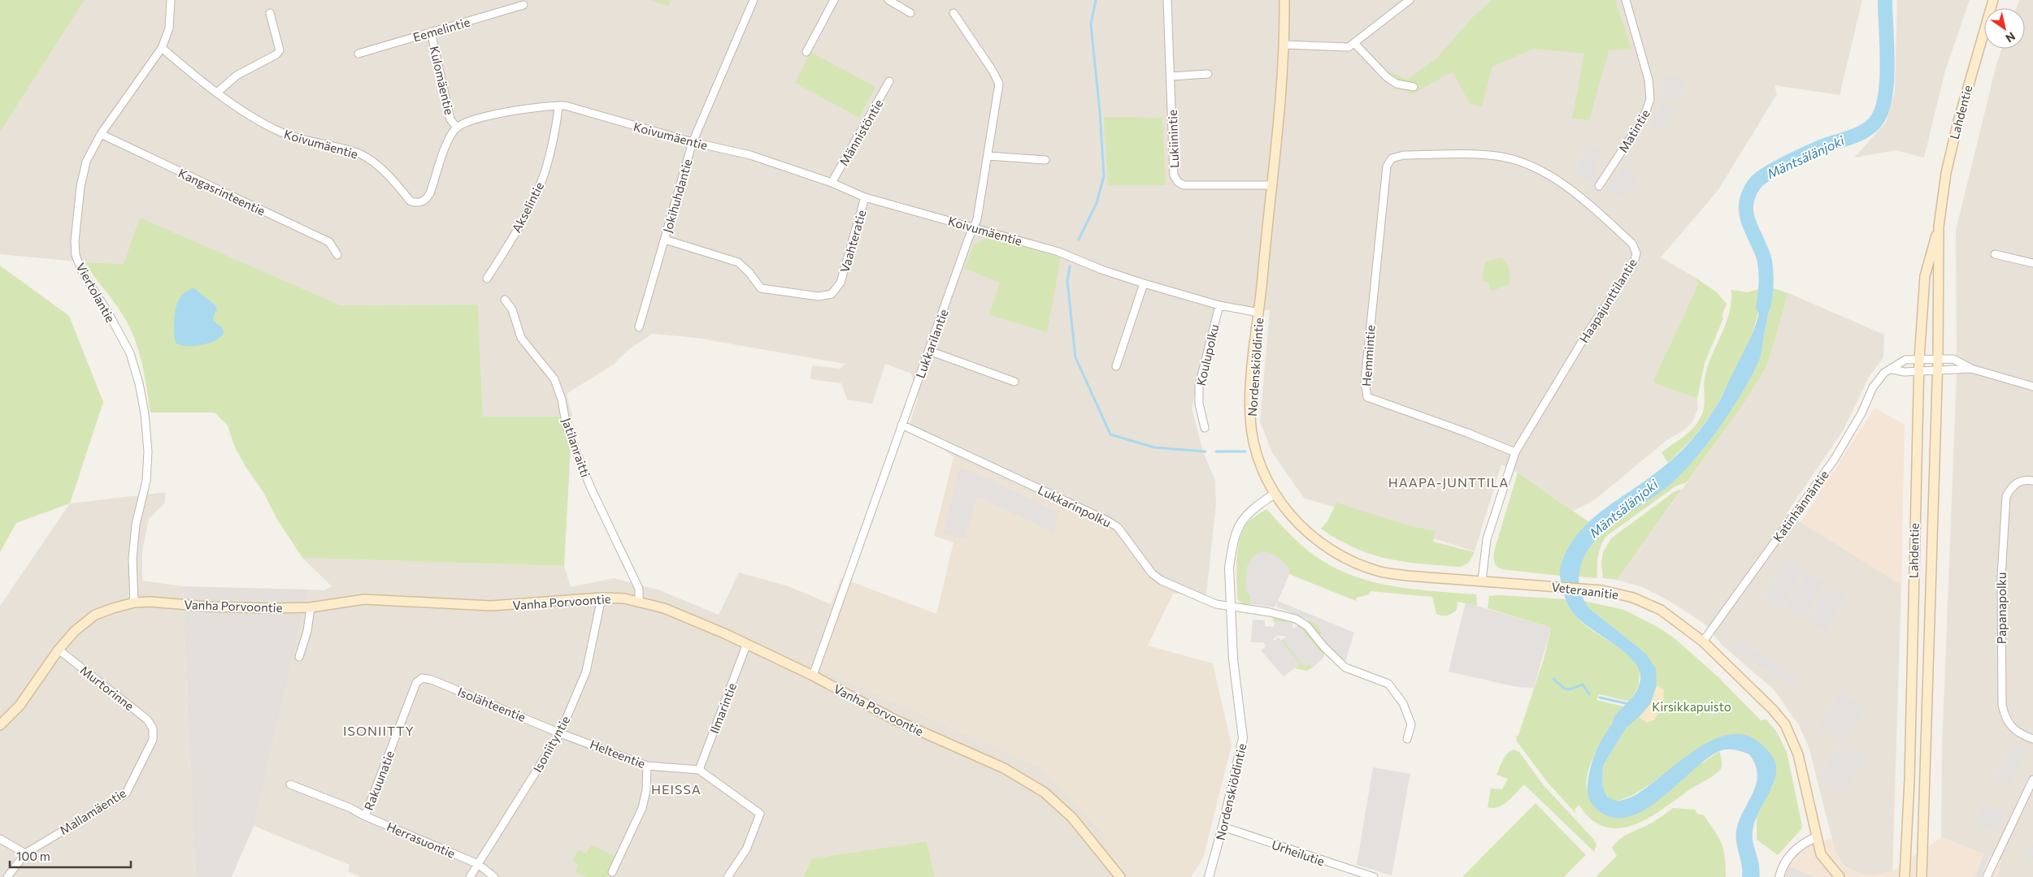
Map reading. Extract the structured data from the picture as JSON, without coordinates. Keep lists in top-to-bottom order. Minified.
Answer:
{"streets":{"main road":["Lahdentie","Nordenskiöldintie","Veteraanitie","Vanha Porvoontie"],"street":["Eemelintie","Kulomäentie","Matintie","Männistöntie","Koivumäentie","Lukiinintie","Kangasrinteentie","Jokihuhdantie","Akselintie","Vaahteratie","Viertolantie","Haapajunttilantie","Lukkarilantie","Koulupolku","Hemmintie","Jatilanraitti","Lukkarinpolku","Katinhännäntie","Papanapolku","Murtorinne","Isolähteentie","Ilmarintie","Isoniityntie","Helteentie","Rakuunatie","Mallamäentie","Herrasuontie","Urheilutie"]},"crossings":[["Eemelintie","Kulomäentie"],["Kulomäentie","Koivumäentie"],["Lahdentie","Katinhännäntie"],["Männistöntie","Koivumäentie"],["Koivumäentie","Jokihuhdantie"],["Koivumäentie","Akselintie"],["Koivumäentie","Vaahteratie"],["Koivumäentie","Viertolantie"],["Koivumäentie","Lukkarilantie"],["Koivumäentie","Koulupolku"],["Koivumäentie","Nordenskiöldintie"],["Lukiinintie","Nordenskiöldintie"],["Kangasrinteentie","Viertolantie"],["Jokihuhdantie","Vaahteratie"],["Viertolantie","Vanha Porvoontie"],["Haapajunttilantie","Hemmintie"],["Haapajunttilantie","Veteraanitie"],["Lukkarilantie","Lukkarinpolku"],["Lukkarilantie","Vanha Porvoontie"],["Nordenskiöldintie","Lukkarinpolku"],["Nordenskiöldintie","Veteraanitie"],["Nordenskiöldintie","Urheilutie"],["Jatilanraitti","Vanha Porvoontie"],["Katinhännäntie","Veteraanitie"],["Vanha Porvoontie","Murtorinne"],["Vanha Porvoontie","Ilmarintie"],["Vanha Porvoontie","Isoniityntie"],["Murtorinne","Mallamäentie"],["Isolähteentie","Isoniityntie"],["Isolähteentie","Helteentie"],["Isolähteentie","Rakuunatie"],["Ilmarintie","Helteentie"],["Isoniityntie","Helteentie"],["Isoniityntie","Herrasuontie"],["Rakuunatie","Herrasuontie"]],"districts":["HAAPA-JUNTTILA","ISONIITTY","HEISSA"],"water":["Mäntsälänjoki"],"parks":["Kirsikkapuisto"],"scale_bar":"100 m","north":"bottom right"}
